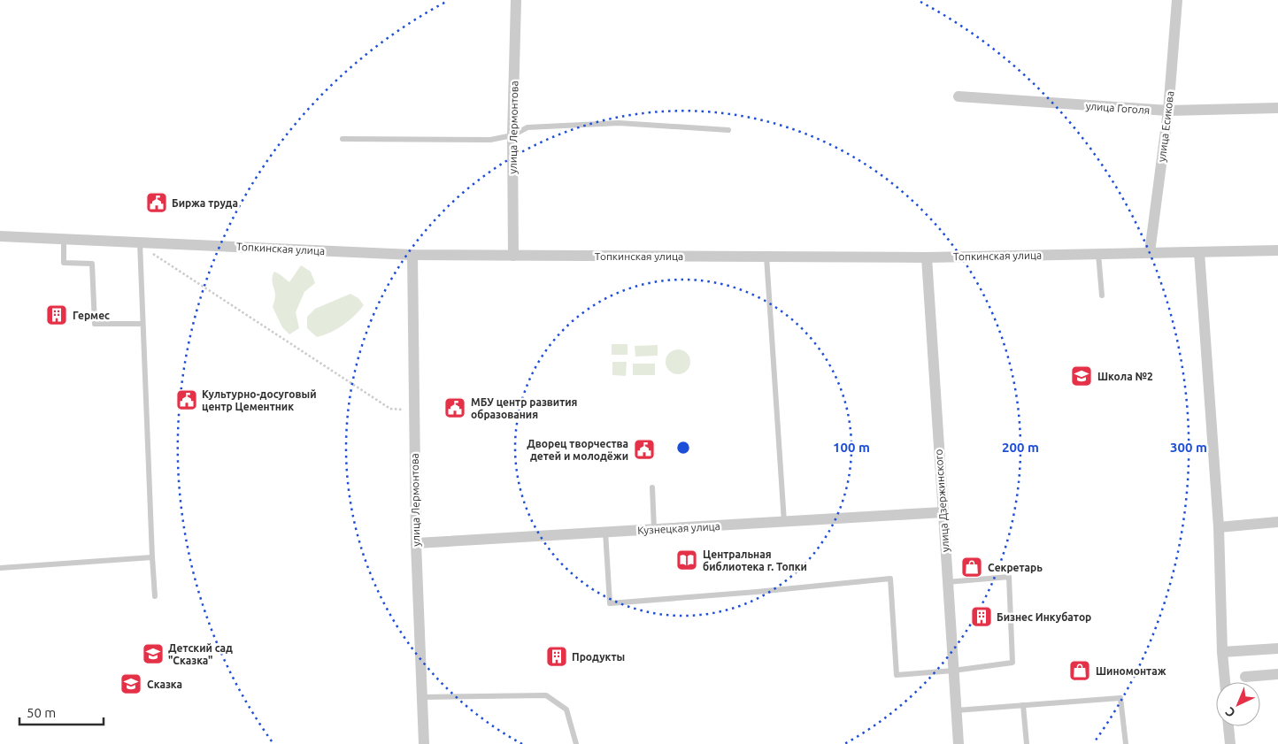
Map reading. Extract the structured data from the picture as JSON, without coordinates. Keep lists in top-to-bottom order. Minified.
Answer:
{"streets":{"street":["улица Гоголя","улица Есикова","улица Лермонтова","Топкинская улица","улица Дзержинского","Кузнецкая улица"]},"crossings":[["улица Гоголя","улица Есикова"],["улица Есикова","Топкинская улица"],["улица Лермонтова","Топкинская улица"],["улица Лермонтова","Кузнецкая улица"],["Топкинская улица","улица Дзержинского"],["улица Дзержинского","Кузнецкая улица"]],"places":{"public building":["Биржа труда","Культурно-досуговый центр Цементник","МБУ центр развития образования","Дворец творчества детей и молодёжи"],"building":["Гермес","Бизнес Инкубатор","Продукты"],"school or university":["Школа №2","Детский сад \"Сказка\"","Сказка"],"library":["Центральная библиотека г. Топки"],"shop":["Секретарь","Шиномонтаж"]},"scale_bar":"50 m","north":"bottom left","rings":["100 m","200 m","300 m"]}
